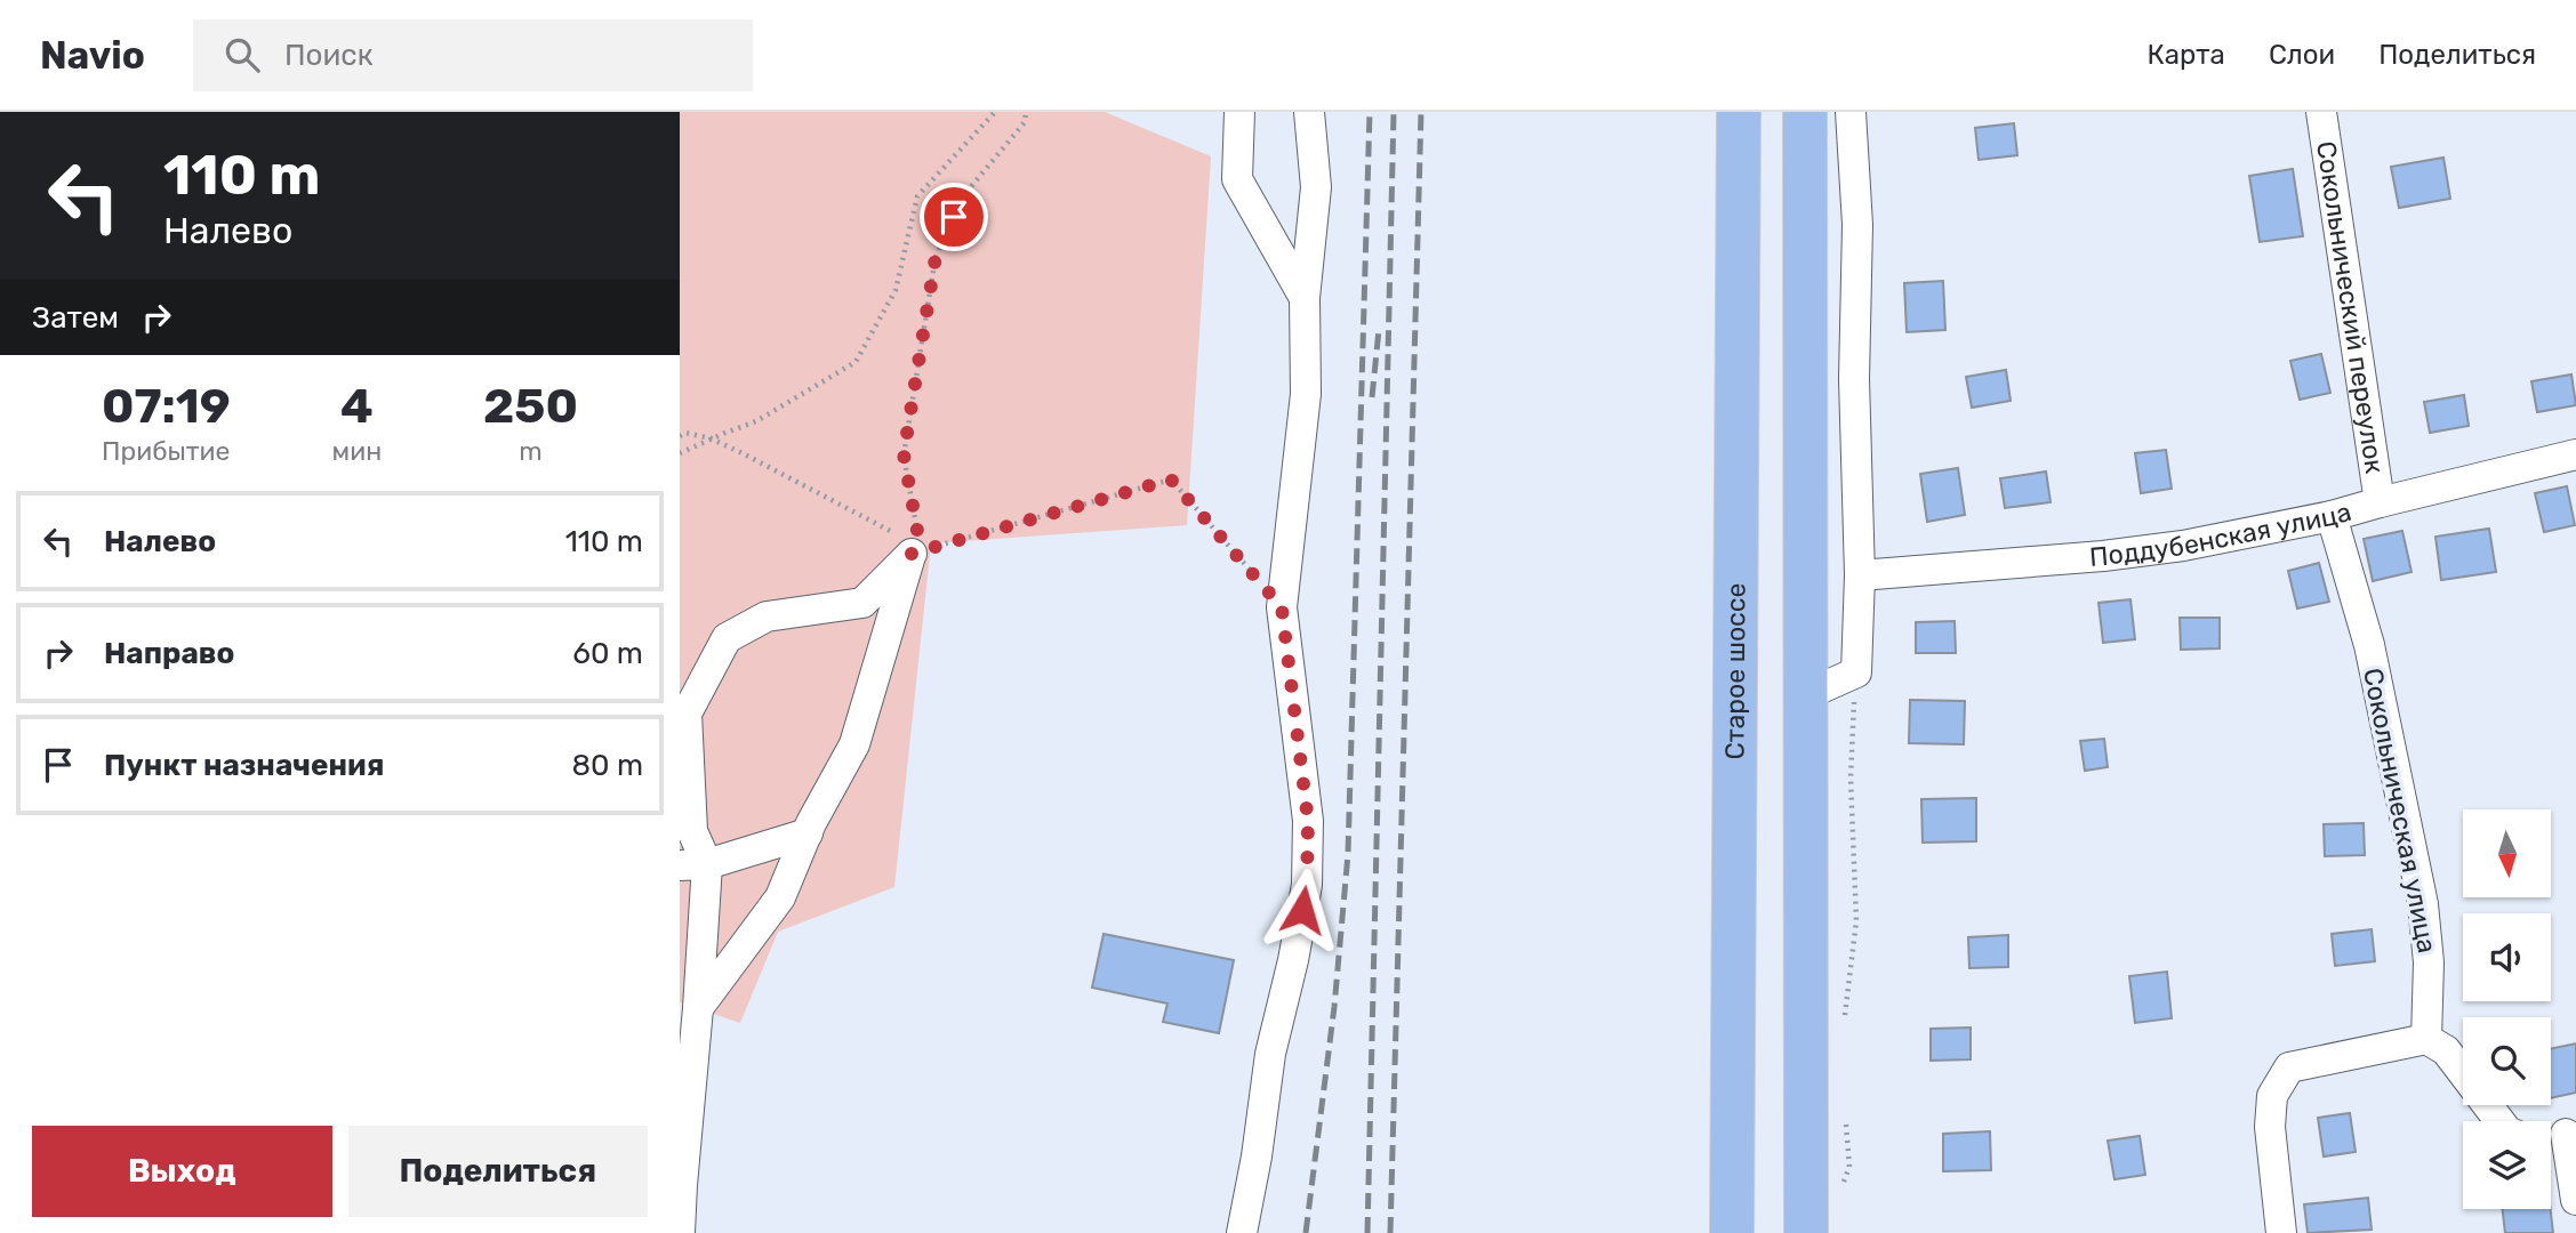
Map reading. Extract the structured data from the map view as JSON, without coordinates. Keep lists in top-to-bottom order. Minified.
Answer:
{"streets":{"highway":["Старое шоссе"],"street":["Сокольнический переулок","Поддубенская улица","Сокольническая улица"]},"crossings":[["Сокольнический переулок","Поддубенская улица"],["Поддубенская улица","Сокольническая улица"]],"north":"bottom","page":{"header":"Navio","search":"Поиск","nav":["Карта","Слои","Поделиться"],"turn":["110 m","Налево"],"then":"Затем","eta":["07:19","Прибытие","4","мин","250","m"],"list":[{"name":"Налево","value":"110 m"},{"name":"Направо","value":"60 m"},{"name":"Пункт назначения","value":"80 m"}],"buttons":["Выход","Поделиться"]}}
